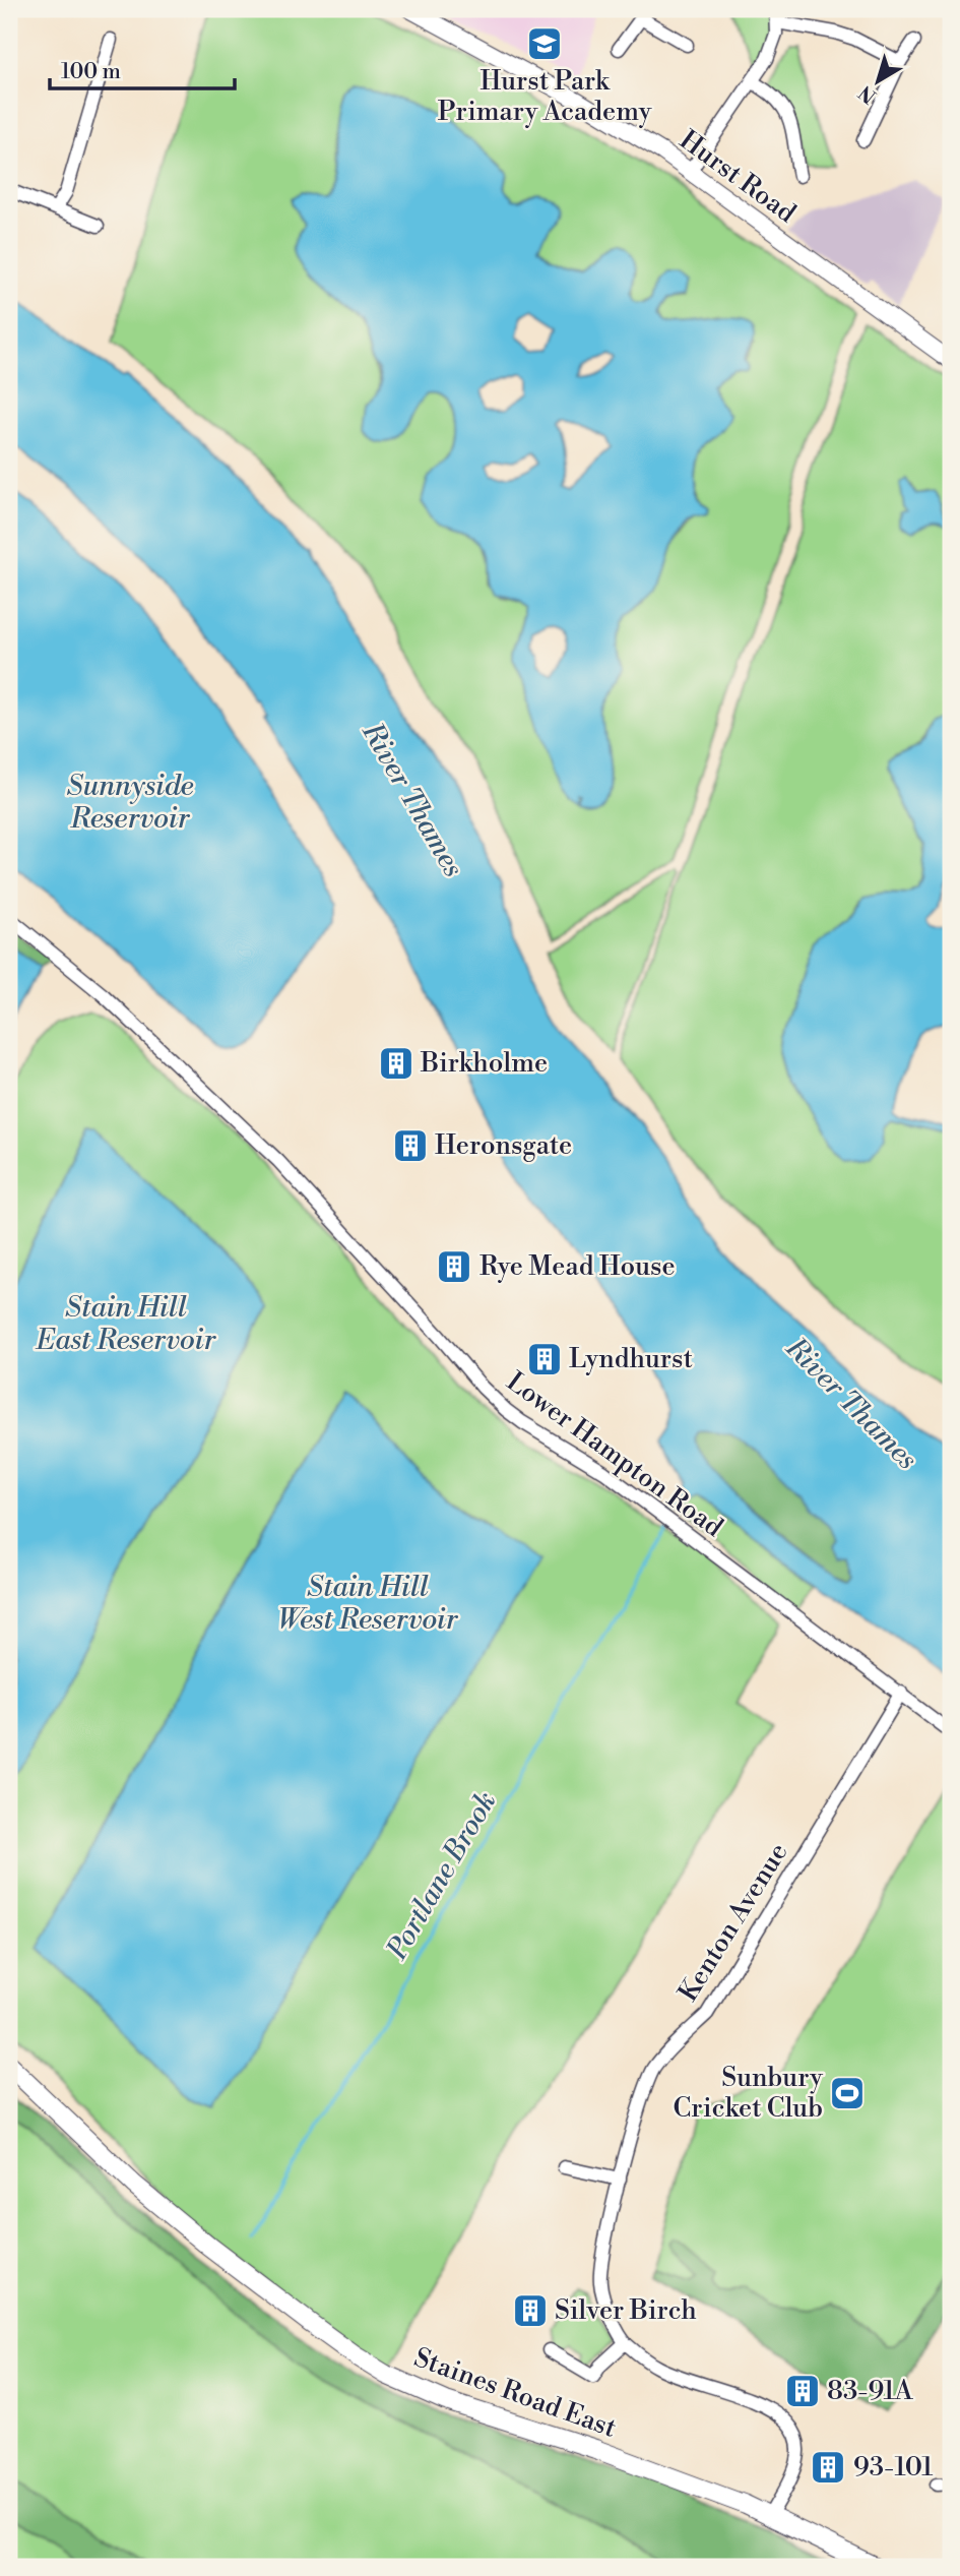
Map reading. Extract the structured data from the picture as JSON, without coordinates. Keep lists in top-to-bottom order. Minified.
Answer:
{"streets":{"highway":["Staines Road East"],"main road":["Hurst Road"],"street":["Lower Hampton Road","Kenton Avenue"]},"crossings":[["Lower Hampton Road","Kenton Avenue"],["Kenton Avenue","Staines Road East"]],"water":["Sunnyside Reservoir","River Thames","Stain Hill East Reservoir","Stain Hill West Reservoir","Portlane Brook"],"places":{"school or university":["Hurst Park Primary Academy"],"building":["Birkholme","Heronsgate","Rye Mead House","Lyndhurst","Silver Birch","83-91A","93-101"],"sports":["Sunbury Cricket Club"]},"scale_bar":"100 m","north":"bottom left"}
